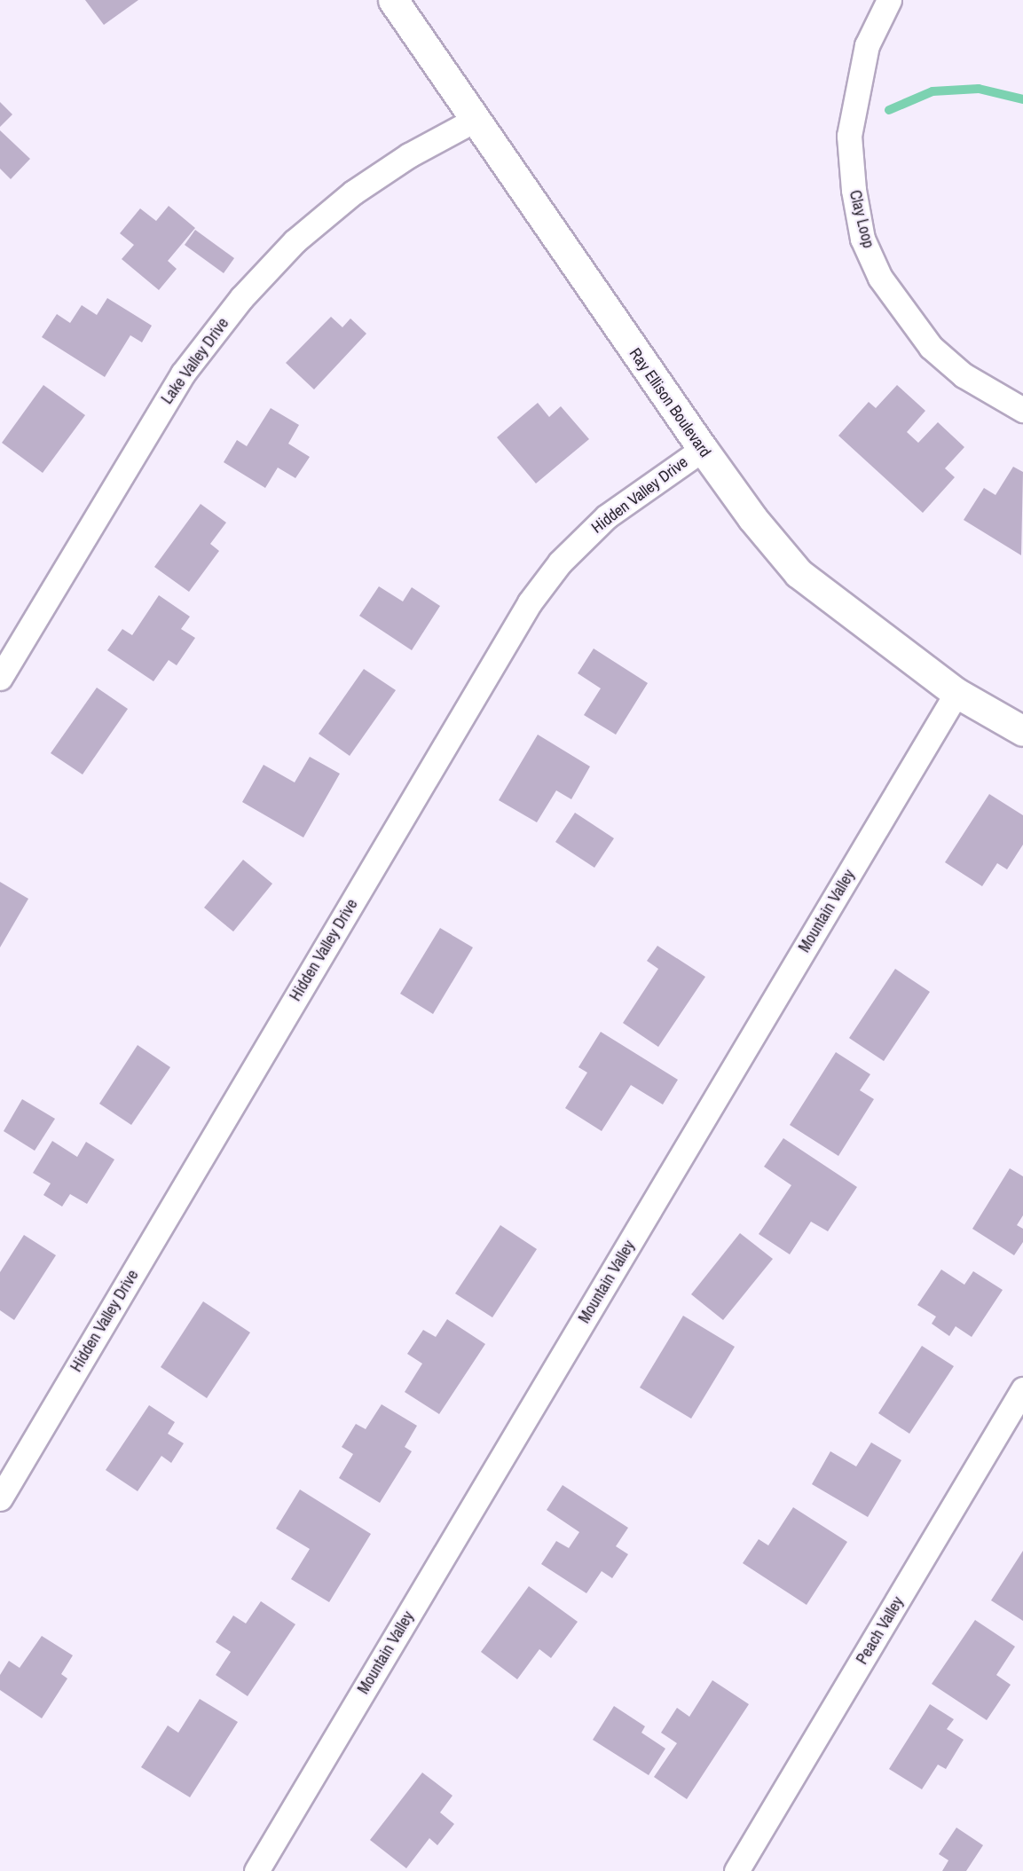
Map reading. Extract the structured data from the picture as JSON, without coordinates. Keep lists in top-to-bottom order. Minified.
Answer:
{"streets":{"street":["Clay Loop","Lake Valley Drive","Ray Ellison Boulevard","Hidden Valley Drive","Mountain Valley","Peach Valley"]},"crossings":[["Lake Valley Drive","Ray Ellison Boulevard"],["Ray Ellison Boulevard","Hidden Valley Drive"],["Ray Ellison Boulevard","Mountain Valley"]]}
